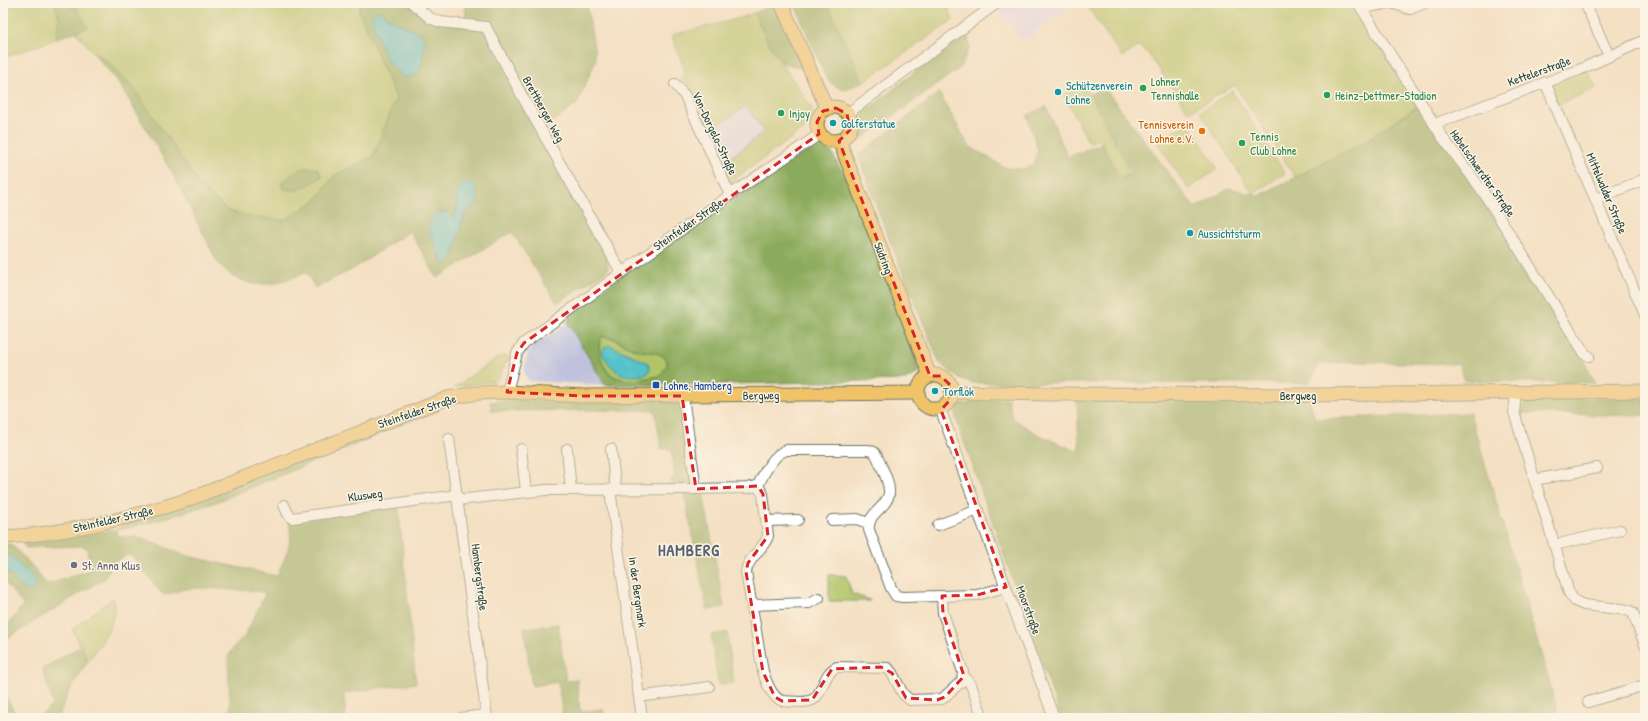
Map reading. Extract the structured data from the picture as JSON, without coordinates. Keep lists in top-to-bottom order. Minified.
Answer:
{"streets":{"main road":["Steinfelder Straße","Südring","Bergweg"],"street":["Kettelerstraße","Brettberger Weg","Von-Dorgelo-Straße","Habelschwerdter Straße","Mittelwalder Straße","Klusweg","Hambergstraße","In der Bergmark","Moorstraße"]},"crossings":[["Kettelerstraße","Mittelwalder Straße"],["Brettberger Weg","Steinfelder Straße"],["Von-Dorgelo-Straße","Steinfelder Straße"],["Steinfelder Straße","Südring"],["Steinfelder Straße","Bergweg"],["Südring","Bergweg"],["Südring","Moorstraße"],["Bergweg","Moorstraße"],["Klusweg","Hambergstraße"]],"districts":["HAMBERG"],"places":{"other":["Lohner Tennishalle","Schützenverein Lohne","Heinz-Dettmer-Stadion","Injoy","Golferstatue","Tennisverein Lohne e.V.","Tennis Club Lohne","Aussichtsturm","Torflok","St. Anna Klus"],"transit":["Lohne, Hamberg"]}}
